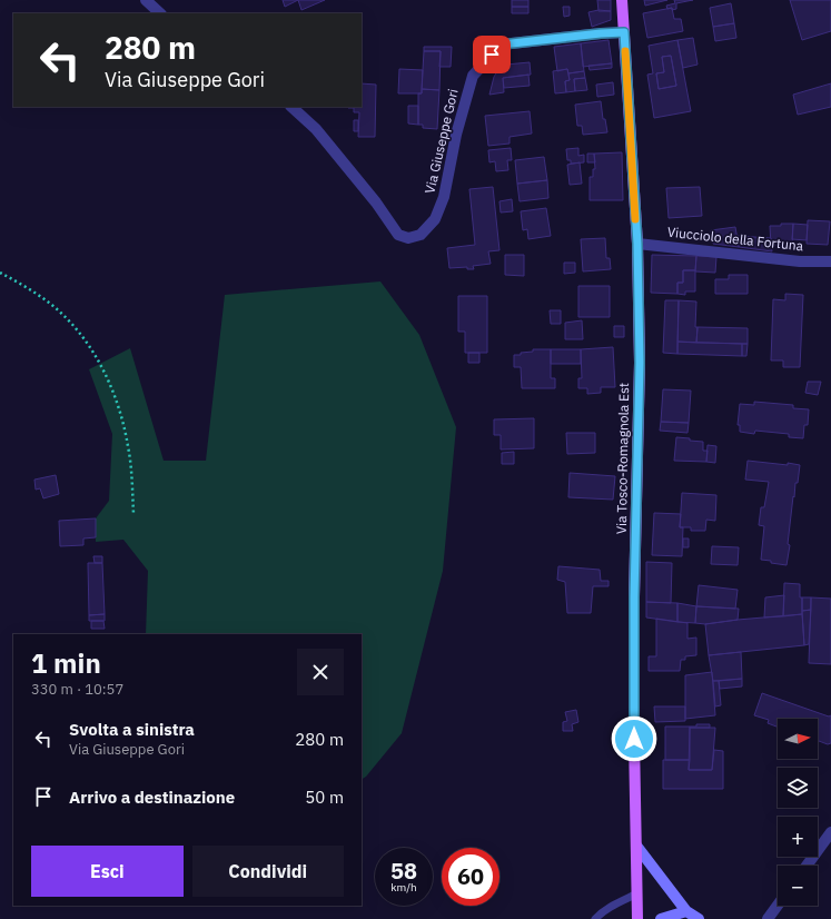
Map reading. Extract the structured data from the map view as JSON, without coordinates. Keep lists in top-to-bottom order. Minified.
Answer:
{"streets":{"main road":["Via Tosco-Romagnola Est"],"street":["Via Giuseppe Gori","Viucciolo della Fortuna"]},"crossings":[["Via Giuseppe Gori","Via Tosco-Romagnola Est"],["Viucciolo della Fortuna","Via Tosco-Romagnola Est"]],"north":"right","page":{"turn":["280 m","Via Giuseppe Gori"],"heading":["1 min","330 m · 10:57"],"list":[{"name":"Svolta a sinistra","note":"Via Giuseppe Gori","value":"280 m"},{"name":"Arrivo a destinazione","value":"50 m"}],"map_buttons":["+","−"],"buttons":["Esci","Condividi"],"speed":"58 km/h","limit":"60"}}
